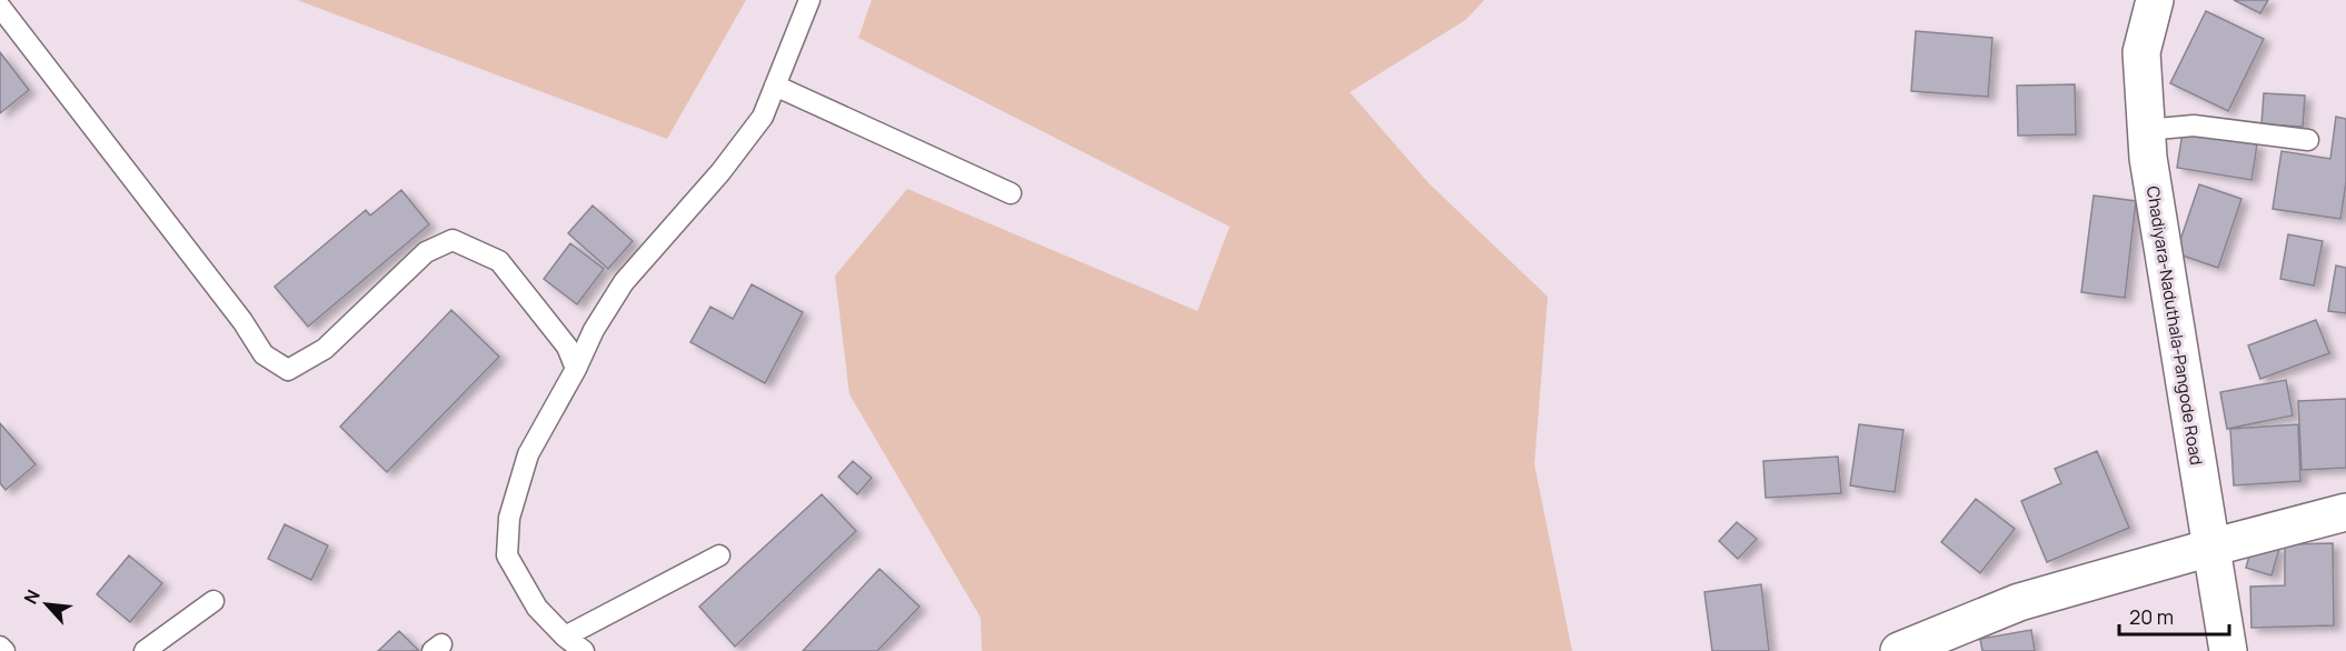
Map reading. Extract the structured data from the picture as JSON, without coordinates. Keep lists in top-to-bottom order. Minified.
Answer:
{"streets":{"street":["Chadiyara-Naduthala-Pangode Road"]},"scale_bar":"20 m","north":"top left"}
